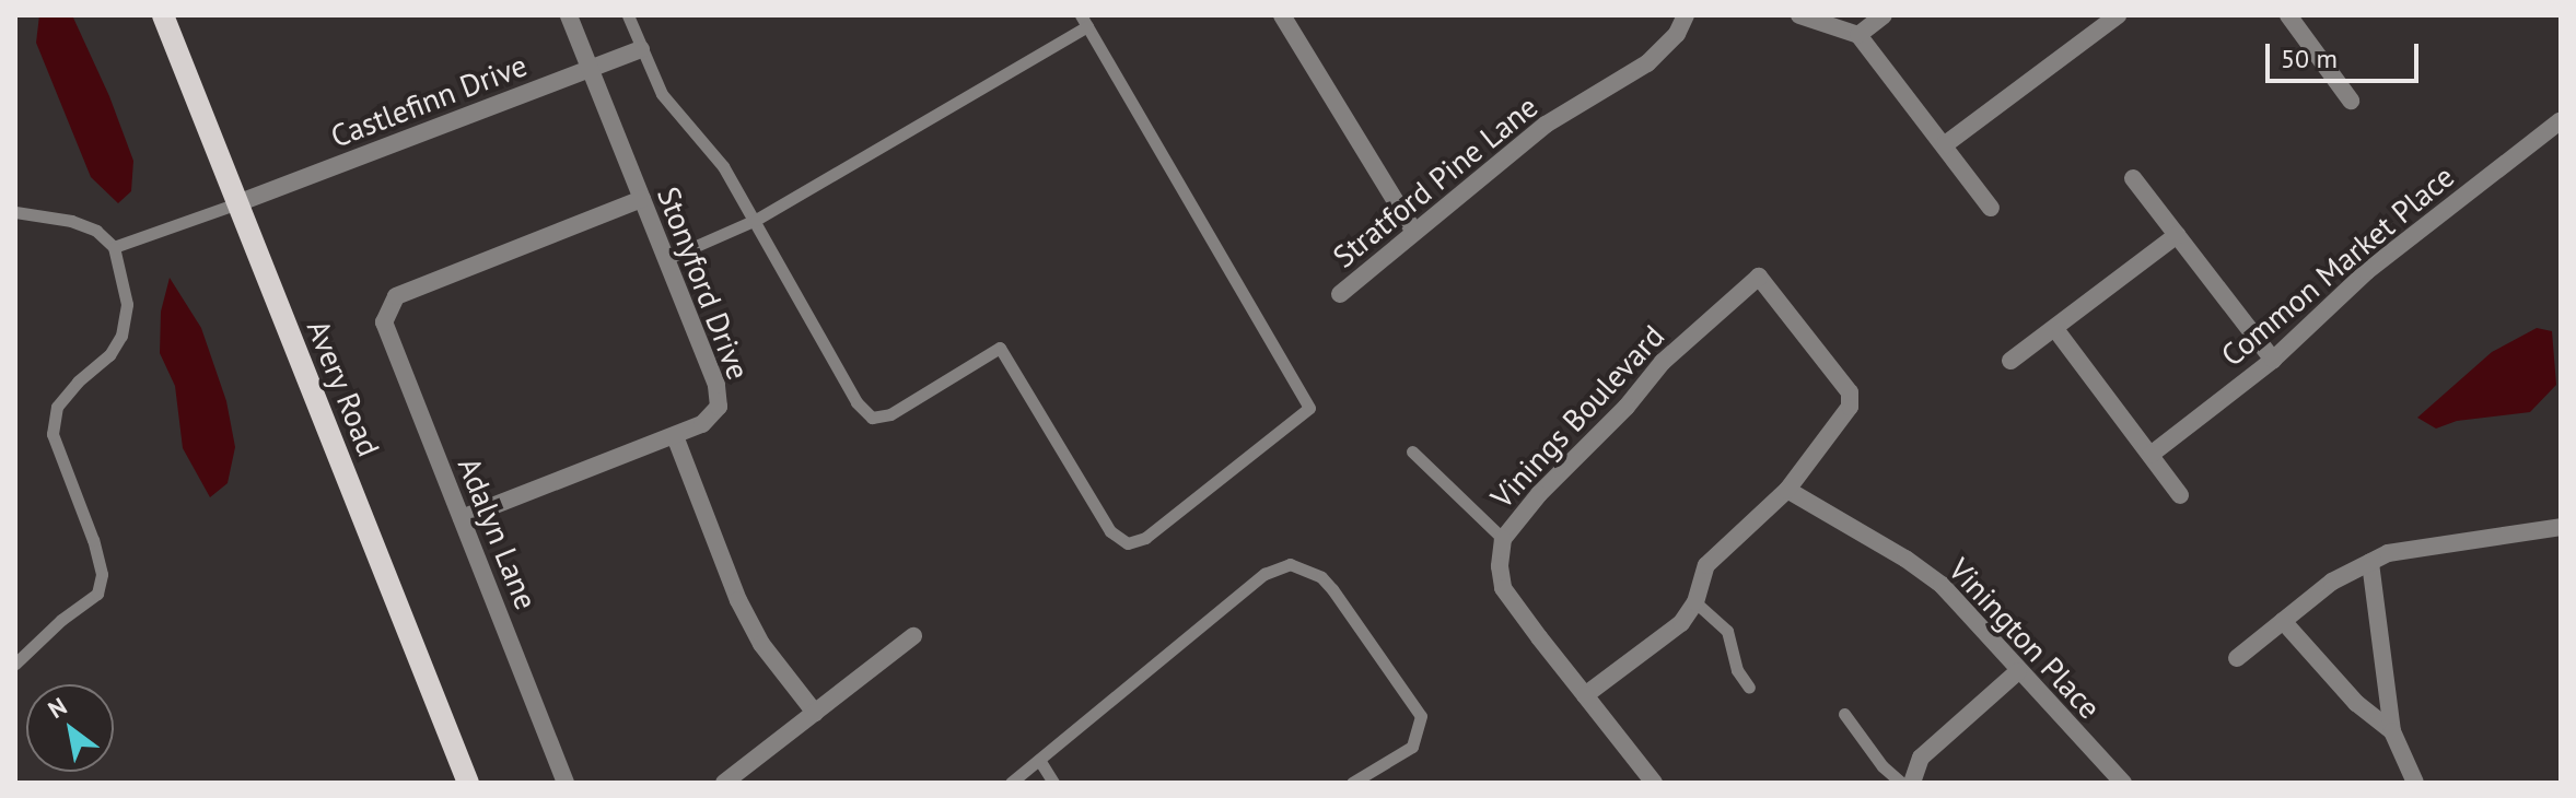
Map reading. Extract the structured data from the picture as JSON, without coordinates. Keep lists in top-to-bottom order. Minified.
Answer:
{"streets":{"main road":["Avery Road"],"street":["Castlefinn Drive","Stratford Pine Lane","Common Market Place","Stonyford Drive","Vinings Boulevard","Adalyn Lane","Vinington Place"]},"crossings":[["Castlefinn Drive","Stonyford Drive"],["Castlefinn Drive","Avery Road"],["Stonyford Drive","Adalyn Lane"],["Vinings Boulevard","Vinington Place"]],"scale_bar":"50 m","north":"top left"}
